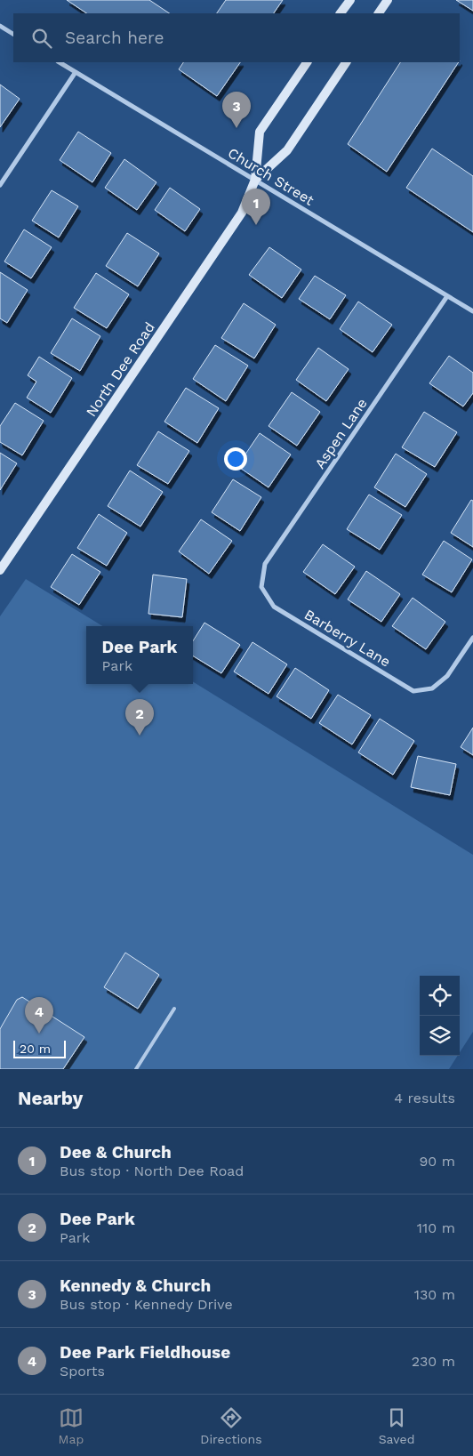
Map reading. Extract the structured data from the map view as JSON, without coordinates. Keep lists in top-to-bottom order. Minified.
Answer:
{"streets":{"street":["Church Street","North Dee Road","Aspen Lane","Barberry Lane"]},"crossings":[["Church Street","North Dee Road"],["Church Street","Aspen Lane"],["Aspen Lane","Barberry Lane"]],"scale_bar":"20 m","page":{"search":"Search here","pins":["3","1","2","4"],"popup":["Dee Park","Park"],"scale":"20 m","heading":["Nearby","4 results"],"list":[{"mark":"1","name":"Dee & Church","note":"Bus stop · North Dee Road","value":"90 m"},{"mark":"2","name":"Dee Park","note":"Park","value":"110 m"},{"mark":"3","name":"Kennedy & Church","note":"Bus stop · Kennedy Drive","value":"130 m"},{"mark":"4","name":"Dee Park Fieldhouse","note":"Sports","value":"230 m"}],"nav":["Map","Directions","Saved"]}}
